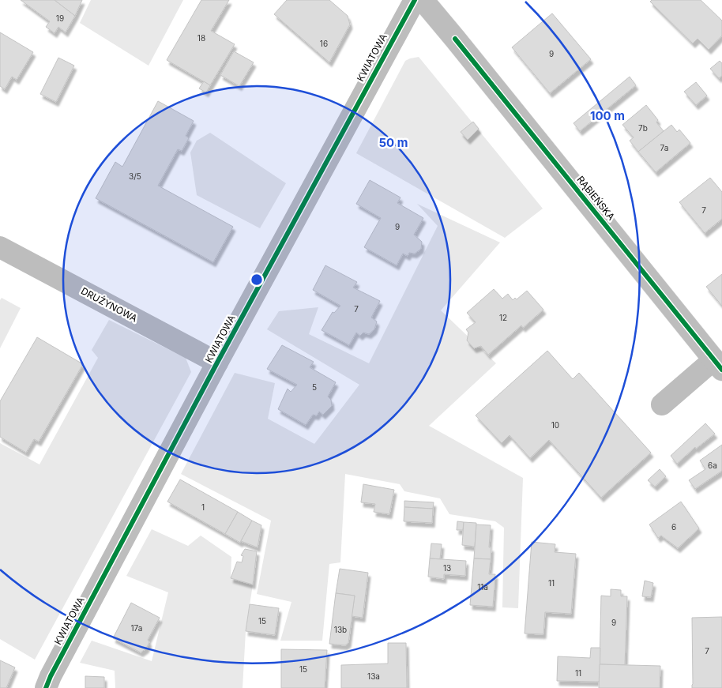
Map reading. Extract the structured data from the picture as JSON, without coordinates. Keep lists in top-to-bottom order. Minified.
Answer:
{"streets":{"street":["KWIATOWA","RĄBIEŃSKA","DRUŻYNOWA"]},"crossings":[["KWIATOWA","DRUŻYNOWA"]],"house_numbers":["19","18","16","9","7b","7a","3/5","7","9","7","12","5","10","6a","1","6","13","11","11a","15","9","17a","13b","7","15","11","13a"],"rings":["100 m","50 m"]}
